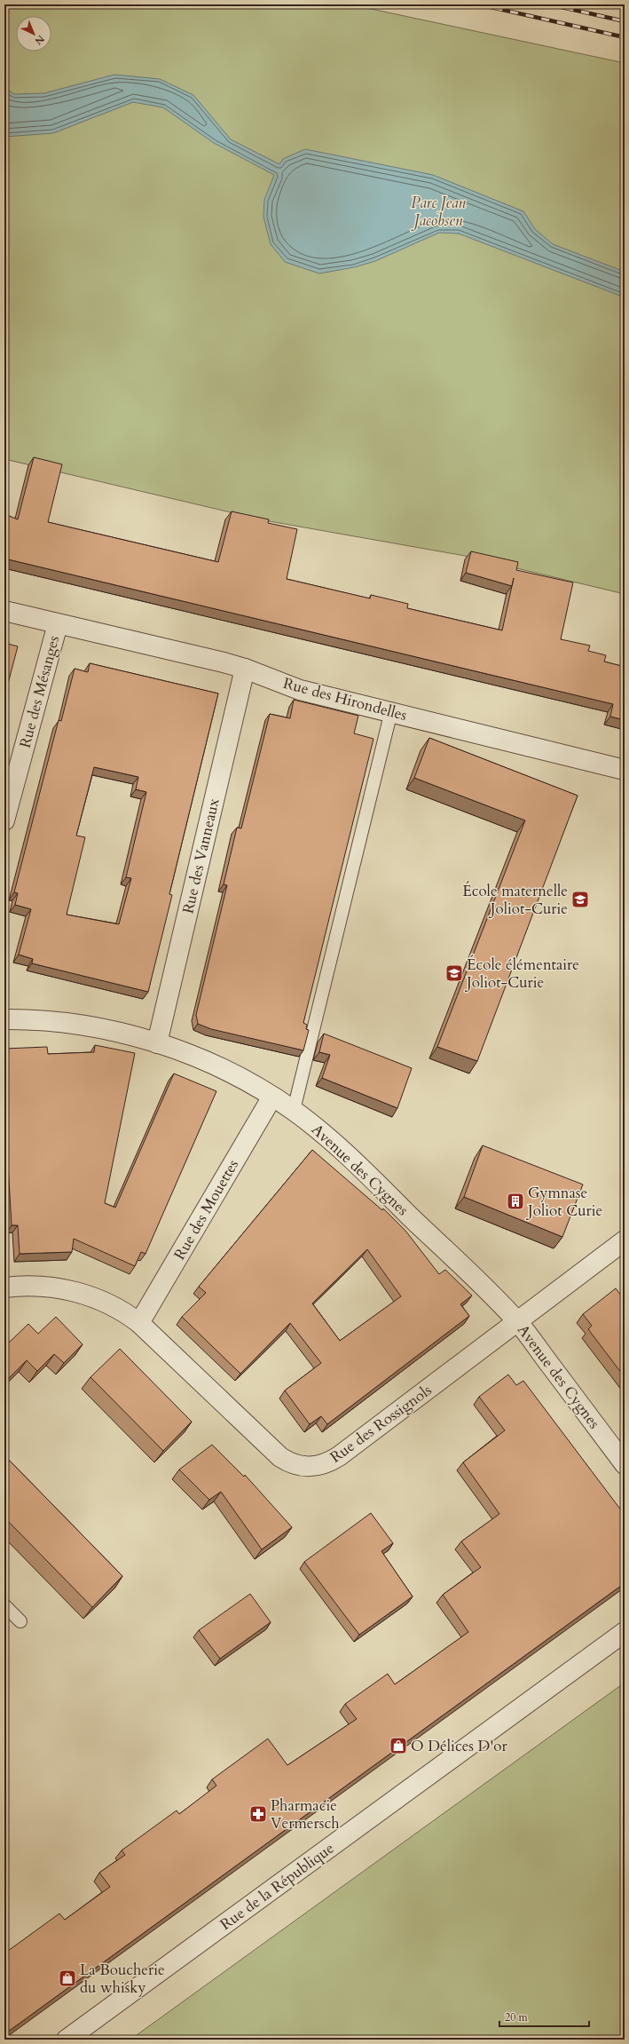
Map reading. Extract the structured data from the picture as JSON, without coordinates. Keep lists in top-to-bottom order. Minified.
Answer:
{"streets":{"street":["Rue des Mésanges","Rue des Hirondelles","Rue des Vanneaux","Avenue des Cygnes","Rue des Mouettes","Rue des Rossignols","Rue de la République"]},"crossings":[["Rue des Mésanges","Rue des Hirondelles"],["Rue des Hirondelles","Rue des Vanneaux"],["Rue des Vanneaux","Avenue des Cygnes"],["Avenue des Cygnes","Rue des Mouettes"],["Avenue des Cygnes","Rue des Rossignols"],["Rue des Mouettes","Rue des Rossignols"]],"parks":["Parc Jean Jacobsen"],"places":{"school or university":["École maternelle Joliot-Curie","École élémentaire Joliot-Curie"],"building":["Gymnase Joliot Curie"],"shop":["O Délices D'or","La Boucherie du whisky"],"pharmacy":["Pharmacie Vermersch"]},"scale_bar":"20 m","north":"bottom right"}
